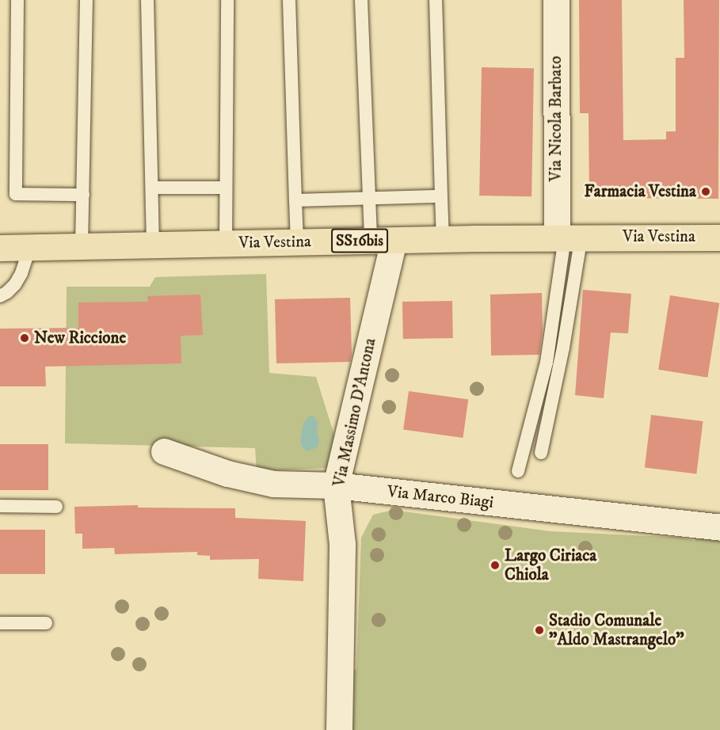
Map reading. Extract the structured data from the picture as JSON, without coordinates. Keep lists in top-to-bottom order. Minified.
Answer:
{"streets":{"main road":["Via Vestina","SS16bis"],"street":["Via Nicola Barbato","Via Massimo D'Antona","Via Marco Biagi"]},"crossings":[["Via Nicola Barbato","Via Vestina"],["Via Vestina","Via Massimo D'Antona"],["Via Massimo D'Antona","Via Marco Biagi"]],"places":["Farmacia Vestina","New Riccione","Largo Ciriaca Chiola","Stadio Comunale \"Aldo Mastrangelo\""]}
